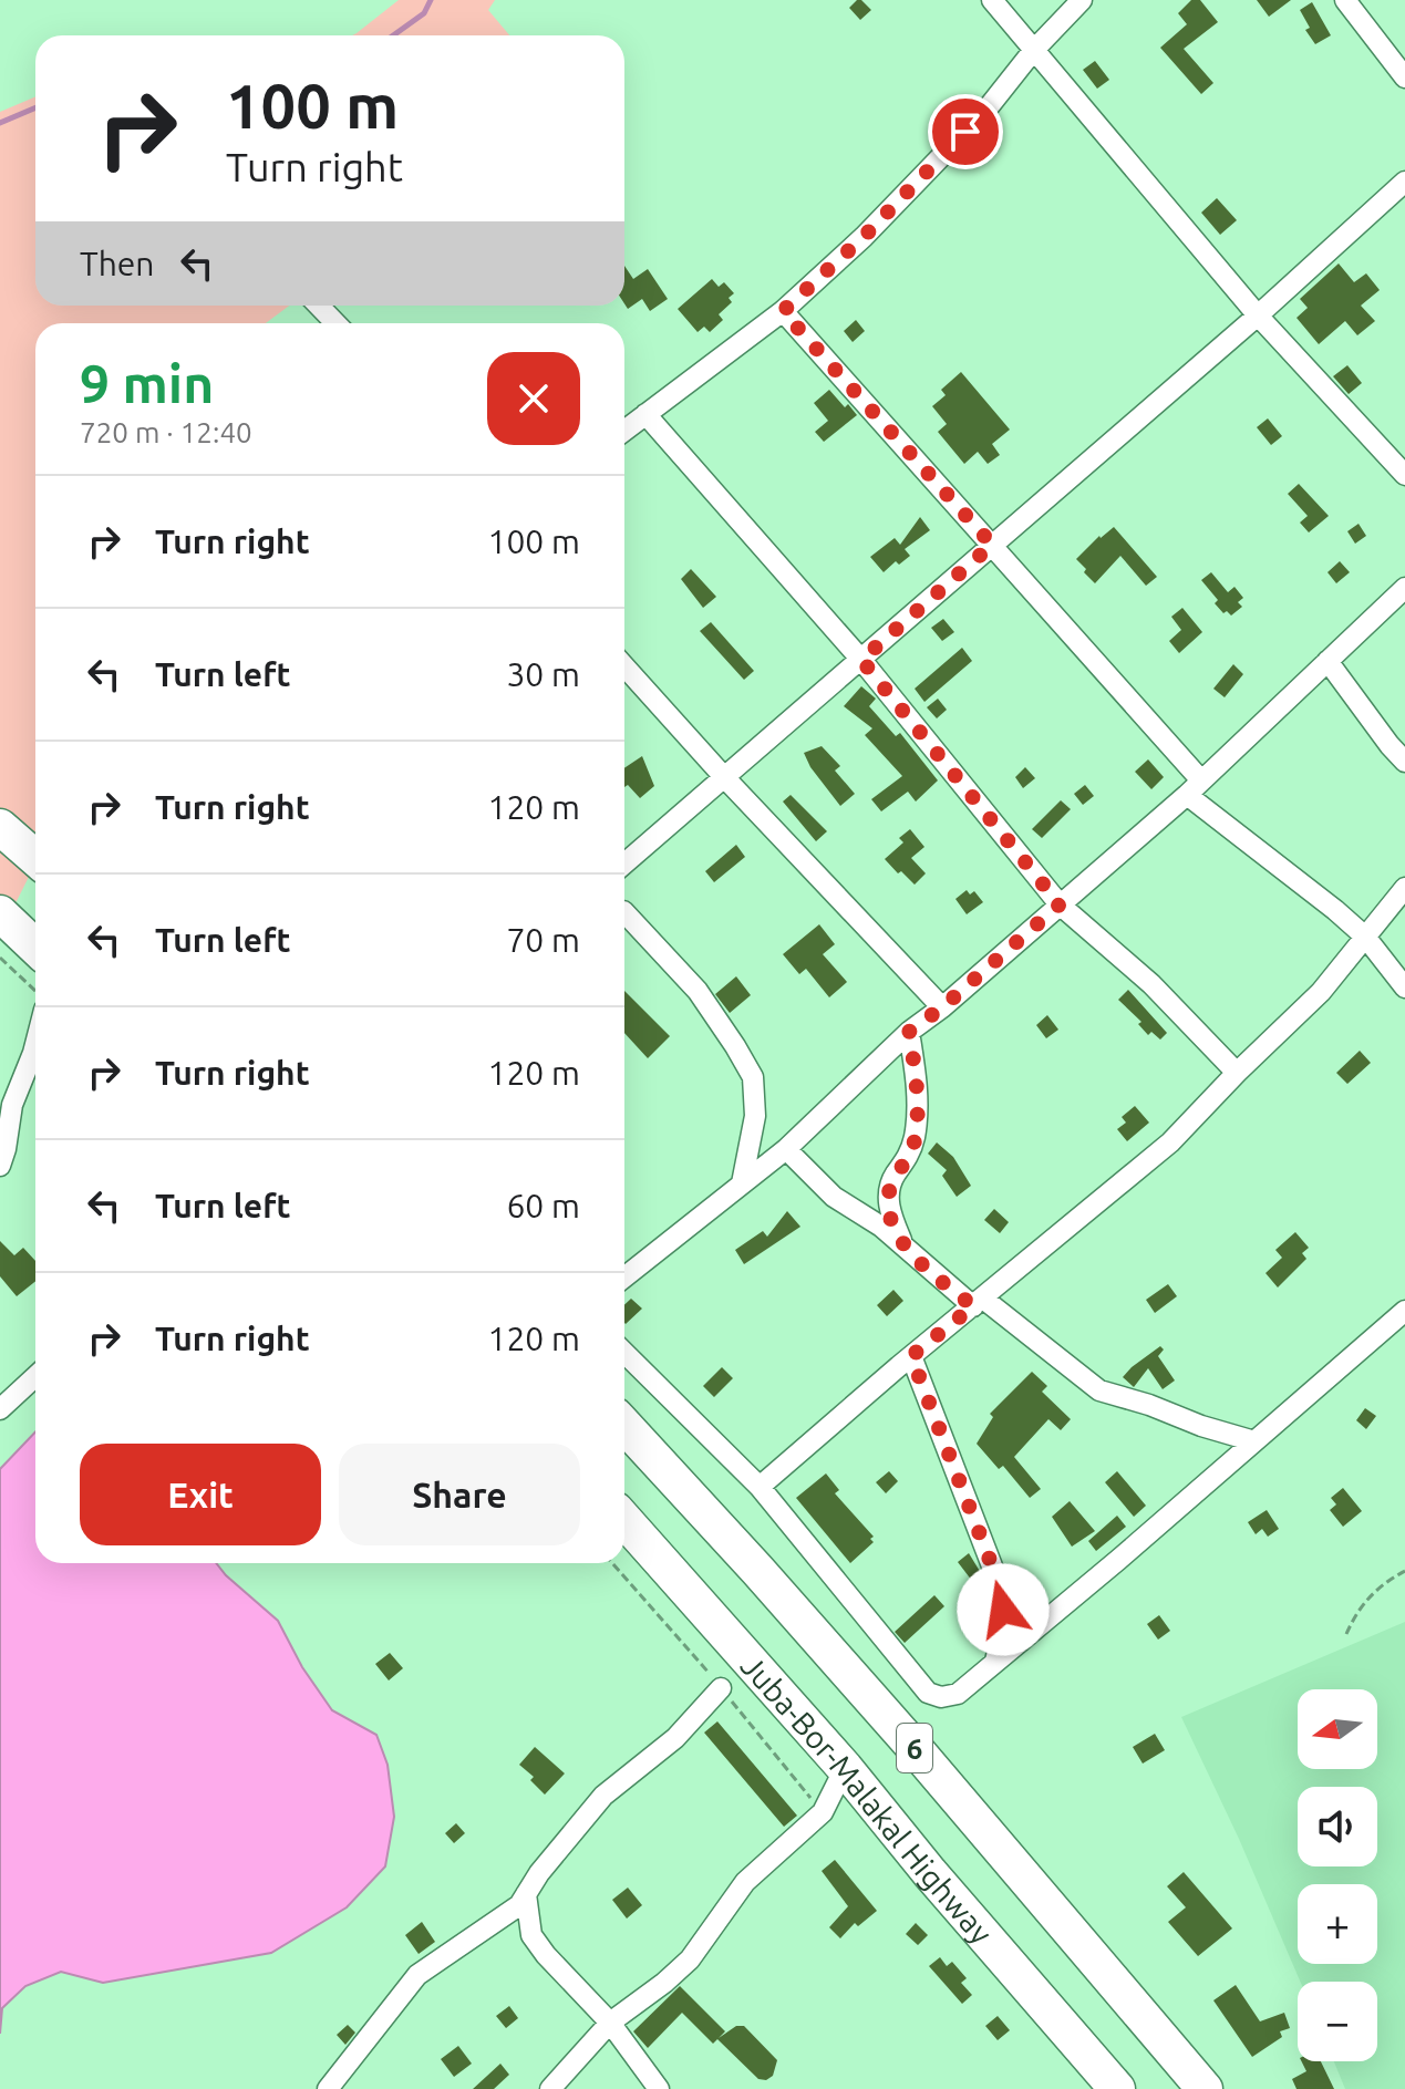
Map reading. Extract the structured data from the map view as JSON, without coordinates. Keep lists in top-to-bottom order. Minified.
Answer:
{"streets":{"highway":["6","Juba-Bor-Malakal Highway"]},"north":"left","page":{"turn":["100 m","Turn right"],"then":"Then","heading":["9 min","720 m · 12:40"],"list":[{"name":"Turn right","value":"100 m"},{"name":"Turn left","value":"30 m"},{"name":"Turn right","value":"120 m"},{"name":"Turn left","value":"70 m"},{"name":"Turn right","value":"120 m"},{"name":"Turn left","value":"60 m"},{"name":"Turn right","value":"120 m"}],"buttons":["Exit","Share"],"map_buttons":["+","−"]}}
